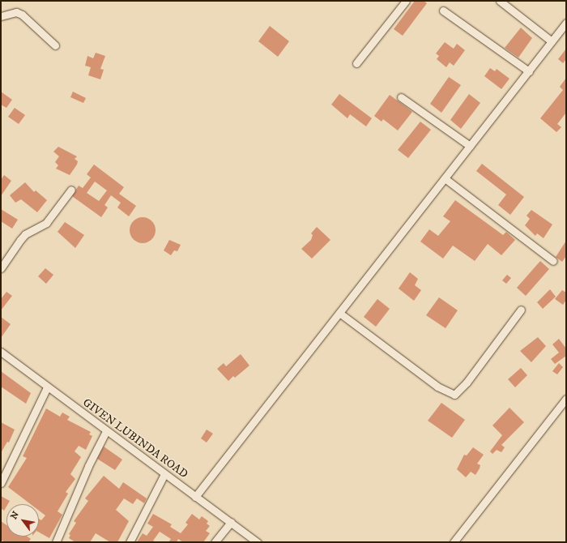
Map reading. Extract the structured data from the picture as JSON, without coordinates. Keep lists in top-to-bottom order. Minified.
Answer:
{"streets":{"street":["GIVEN LUBINDA ROAD"]},"north":"top left"}
